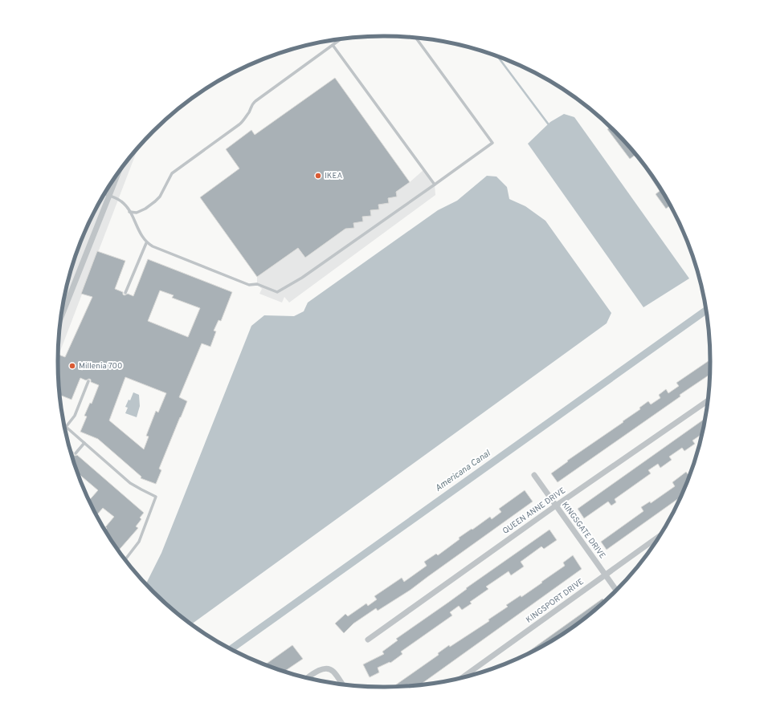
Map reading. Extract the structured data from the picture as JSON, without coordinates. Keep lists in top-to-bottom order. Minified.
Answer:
{"streets":{"street":["QUEEN ANNE DRIVE","KINGSGATE DRIVE","KINGSPORT DRIVE"]},"crossings":[["QUEEN ANNE DRIVE","KINGSGATE DRIVE"],["KINGSGATE DRIVE","KINGSPORT DRIVE"]],"water":["Americana Canal"],"places":["IKEA","Millenia 700"]}
